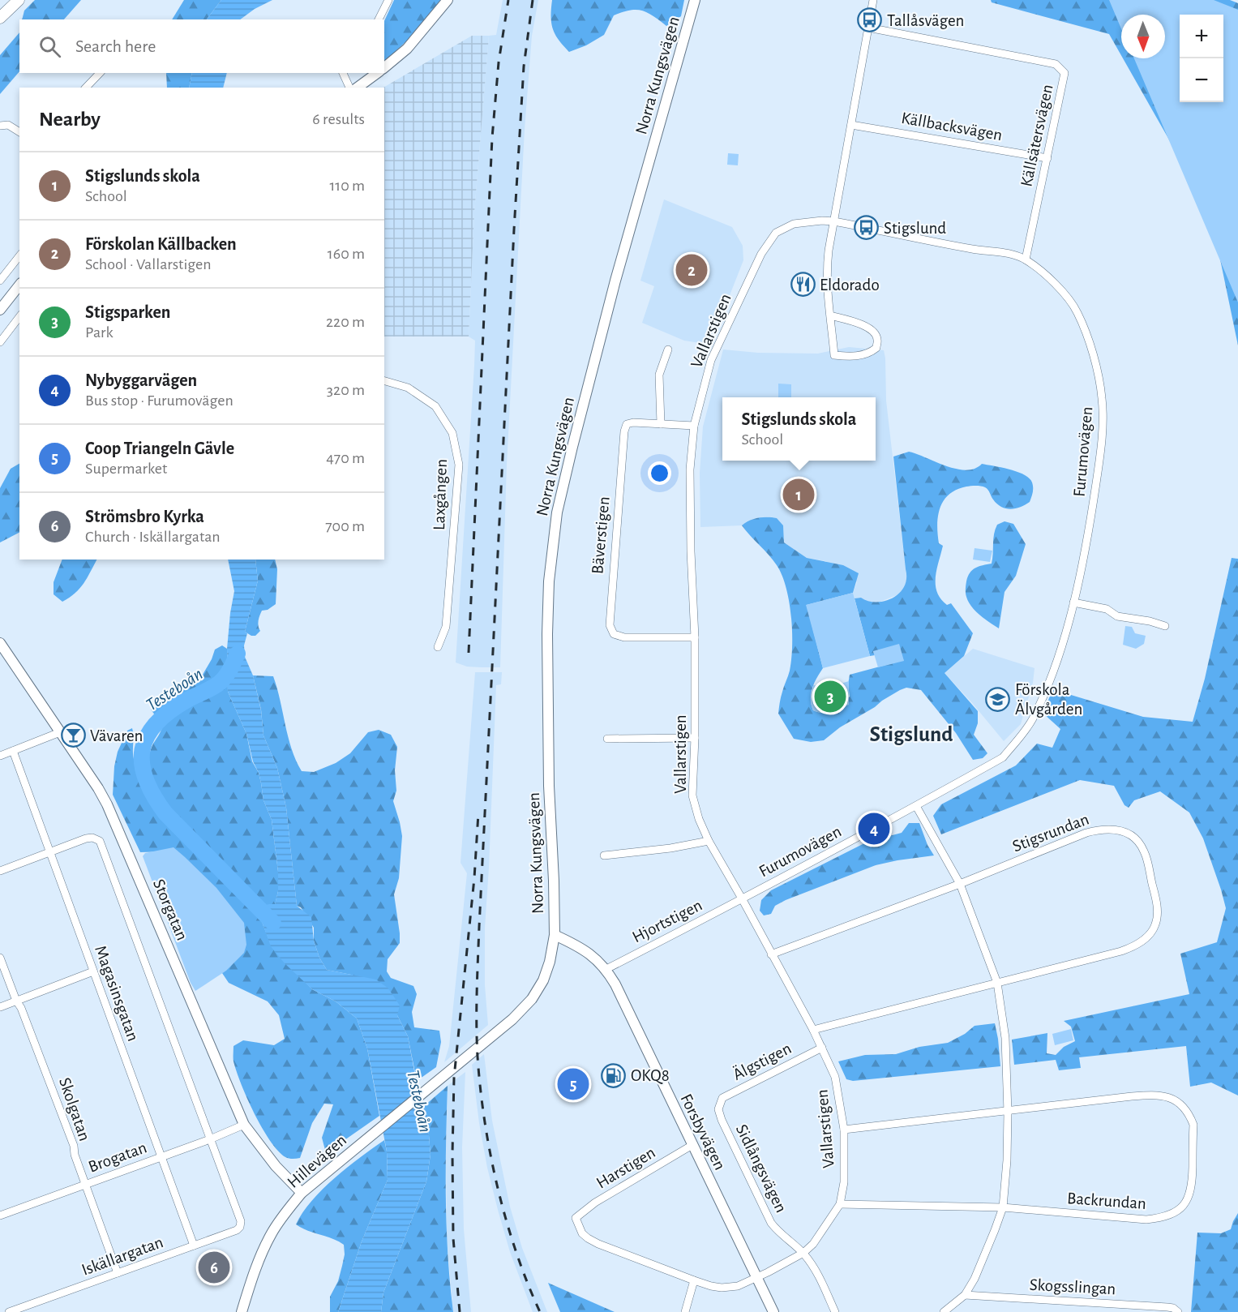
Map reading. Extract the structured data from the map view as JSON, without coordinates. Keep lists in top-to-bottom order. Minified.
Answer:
{"streets":{"street":["Norra Kungsvägen","Källbacksvägen","Källsätersvägen","Vallarstigen","Furumovägen","Laxgången","Bäverstigen","Stigsrundan","Storgatan","Hjortstigen","Magasinsgatan","Älgstigen","Skolgatan","Forsbyvägen","Brogatan","Hillevägen","Harstigen","Sidlångsvägen","Backrundan","Iskällargatan","Skogsslingan"]},"crossings":[["Norra Kungsvägen","Forsbyvägen"],["Norra Kungsvägen","Hillevägen"],["Källbacksvägen","Källsätersvägen"],["Källsätersvägen","Furumovägen"],["Vallarstigen","Furumovägen"],["Vallarstigen","Bäverstigen"],["Vallarstigen","Stigsrundan"],["Vallarstigen","Hjortstigen"],["Vallarstigen","Älgstigen"],["Vallarstigen","Forsbyvägen"],["Vallarstigen","Harstigen"],["Vallarstigen","Sidlångsvägen"],["Vallarstigen","Backrundan"],["Furumovägen","Hjortstigen"],["Storgatan","Brogatan"],["Storgatan","Hillevägen"],["Hjortstigen","Forsbyvägen"],["Magasinsgatan","Brogatan"],["Magasinsgatan","Iskällargatan"],["Älgstigen","Sidlångsvägen"],["Skolgatan","Brogatan"],["Skolgatan","Iskällargatan"],["Forsbyvägen","Hillevägen"],["Forsbyvägen","Harstigen"],["Brogatan","Iskällargatan"]],"districts":["Stigslund"],"water":["Testeboån"],"places":{"bus stop":["Tallåsvägen","Stigslund"],"restaurant":["Eldorado"],"school or university":["Förskola Älvgården"],"bar":["Vävaren"],"fuel station":["OKQ8"]},"north":"bottom","page":{"map_buttons":["+","−"],"search":"Search here","heading":["Nearby","6 results"],"list":[{"mark":"1","name":"Stigslunds skola","note":"School","value":"110 m"},{"mark":"2","name":"Förskolan Källbacken","note":"School · Vallarstigen","value":"160 m"},{"mark":"3","name":"Stigsparken","note":"Park","value":"220 m"},{"mark":"4","name":"Nybyggarvägen","note":"Bus stop · Furumovägen","value":"320 m"},{"mark":"5","name":"Coop Triangeln Gävle","note":"Supermarket","value":"470 m"},{"mark":"6","name":"Strömsbro Kyrka","note":"Church · Iskällargatan","value":"700 m"}],"pins":["2","1","3","4","5","6"],"popup":["Stigslunds skola","School"]}}
